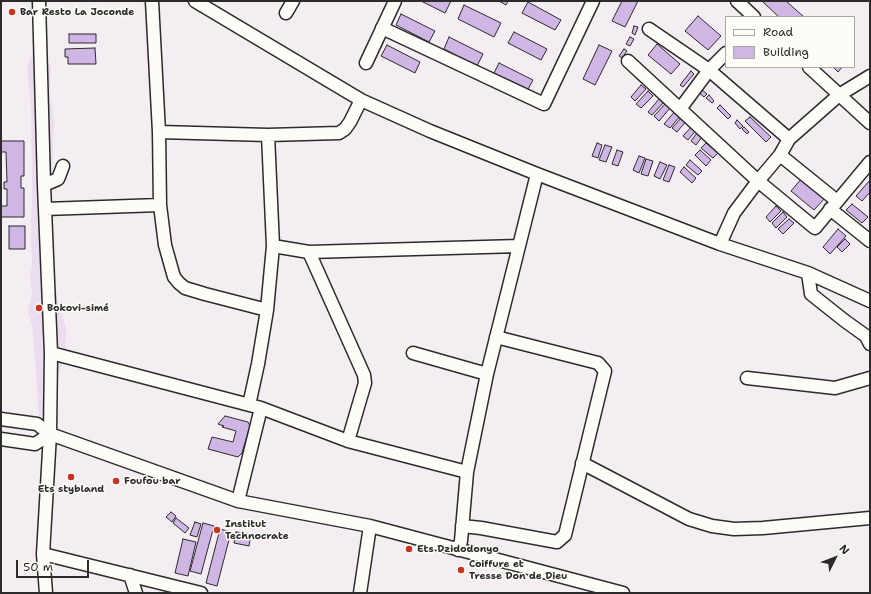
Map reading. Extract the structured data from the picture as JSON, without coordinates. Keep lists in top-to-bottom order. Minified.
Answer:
{"places":["Bar Resto La Joconde","Bokovi-simé","Ets stybland","Foufou bar","Institut Technocrate","Ets Dzidodonyo","Coiffure et Tresse Don de Dieu"],"legend":["Road","Building"],"scale_bar":"50 m","north":"top right"}
